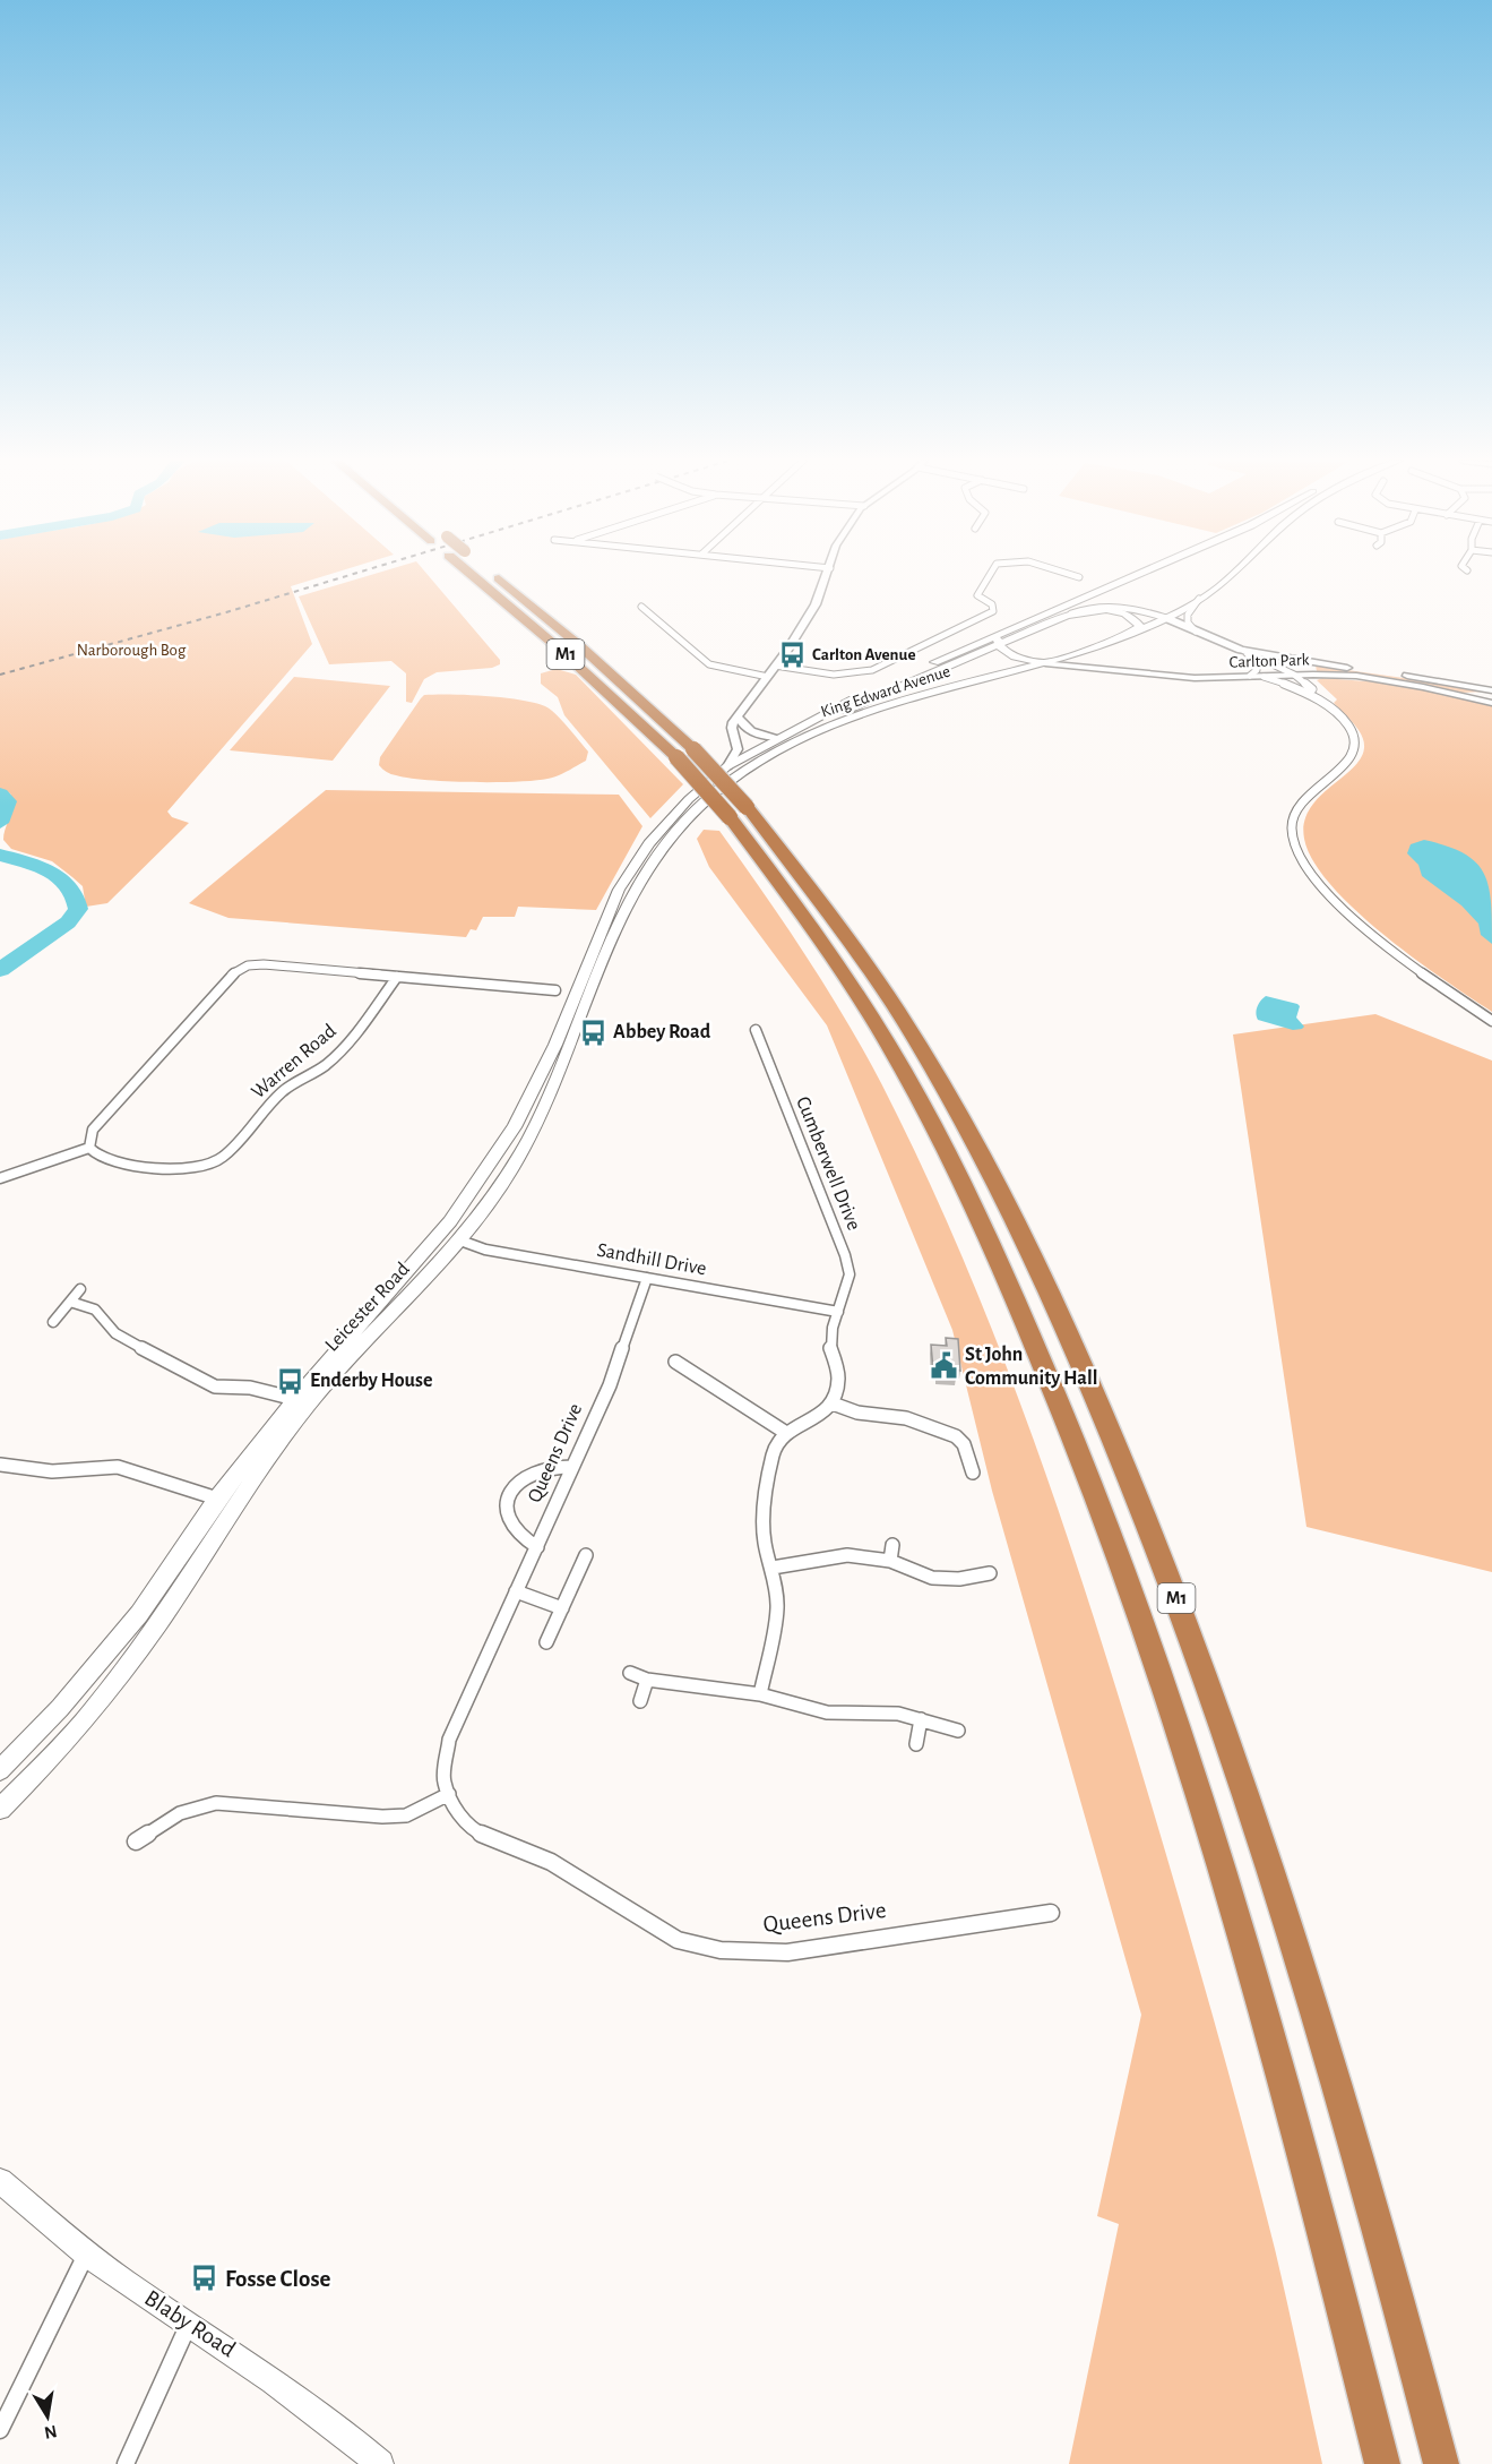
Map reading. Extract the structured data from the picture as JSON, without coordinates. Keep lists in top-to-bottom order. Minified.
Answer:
{"streets":{"highway":["M1"],"main road":["King Edward Avenue","Leicester Road","Blaby Road"],"street":["Carlton Park","Warren Road","Cumberwell Drive","Sandhill Drive","Queens Drive"]},"crossings":[["Carlton Park","King Edward Avenue"],["King Edward Avenue","Leicester Road"],["Cumberwell Drive","Sandhill Drive"],["Sandhill Drive","Leicester Road"],["Sandhill Drive","Queens Drive"]],"parks":["Narborough Bog"],"places":{"bus stop":["Carlton Avenue","Abbey Road","Enderby House","Fosse Close"],"public building":["St John Community Hall"]},"north":"bottom"}
